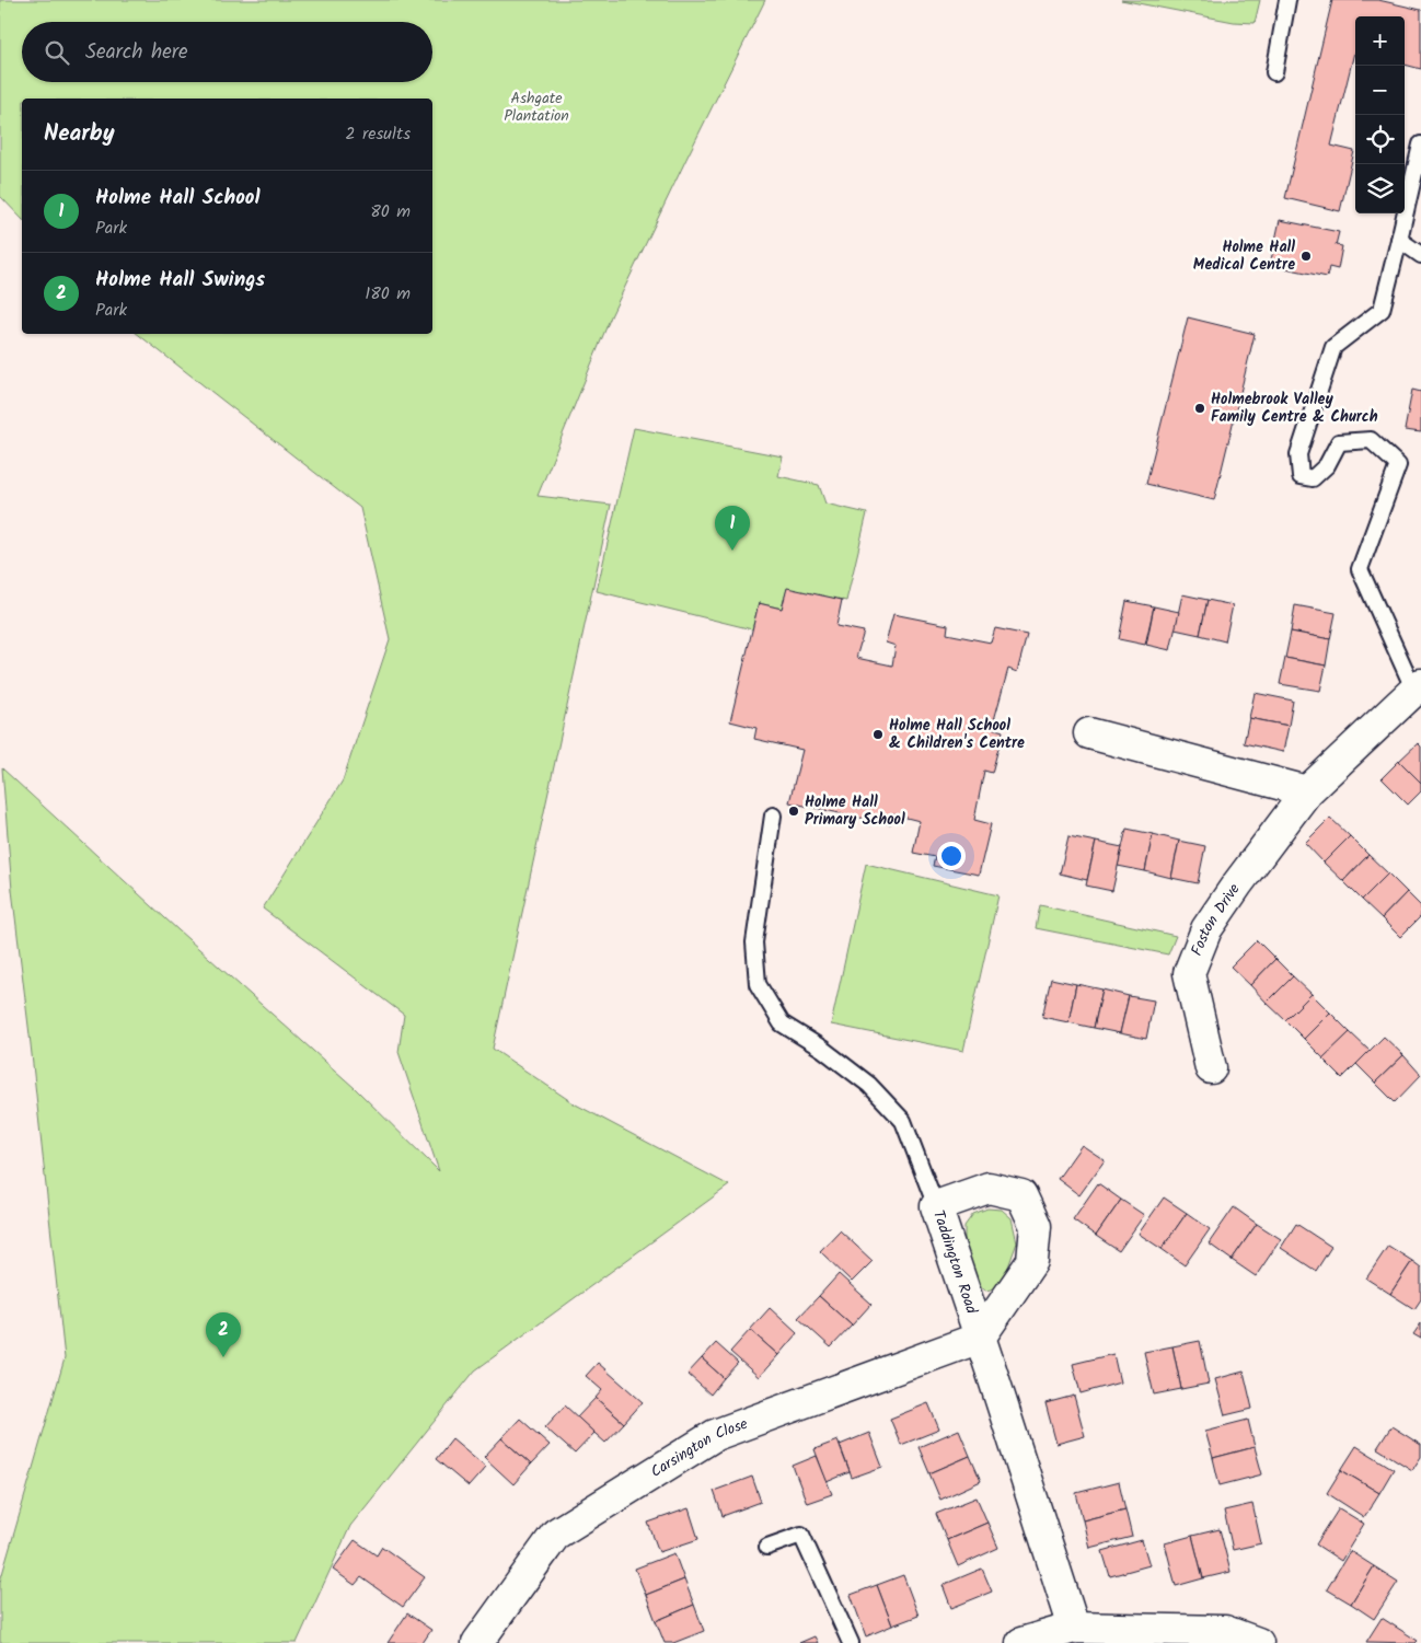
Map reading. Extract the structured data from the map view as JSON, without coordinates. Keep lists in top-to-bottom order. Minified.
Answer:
{"streets":{"street":["Foston Drive","Taddington Road","Carsington Close"]},"crossings":[["Taddington Road","Carsington Close"]],"parks":["Ashgate Plantation"],"places":["Holme Hall Medical Centre","Holmebrook Valley Family Centre & Church","Holme Hall School & Children's Centre","Holme Hall Primary School"],"page":{"map_buttons":["+","−"],"search":"Search here","heading":["Nearby","2 results"],"list":[{"mark":"1","name":"Holme Hall School","note":"Park","value":"80 m"},{"mark":"2","name":"Holme Hall Swings","note":"Park","value":"180 m"}],"pins":["1","2"]}}
